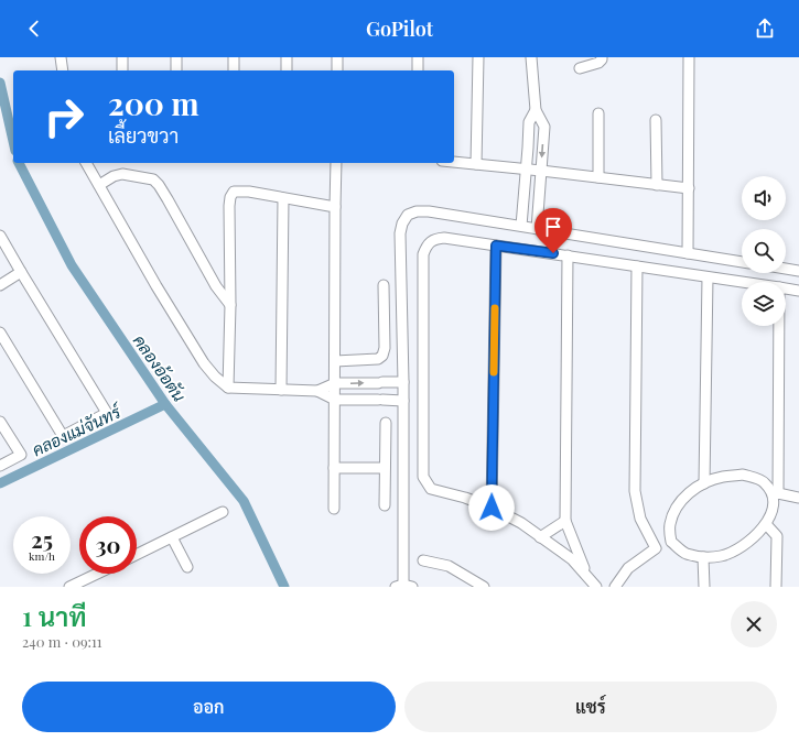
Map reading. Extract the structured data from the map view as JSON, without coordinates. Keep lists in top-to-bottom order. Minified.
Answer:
{"water":["คลองอ้อตัน","คลองแม่จันทร์"],"page":{"header":"GoPilot","turn":["200 m","เลี้ยวขวา"],"speed":"25 km/h","limit":"30","heading":["1 นาที","240 m · 09:11"],"buttons":["ออก","แชร์"]}}
